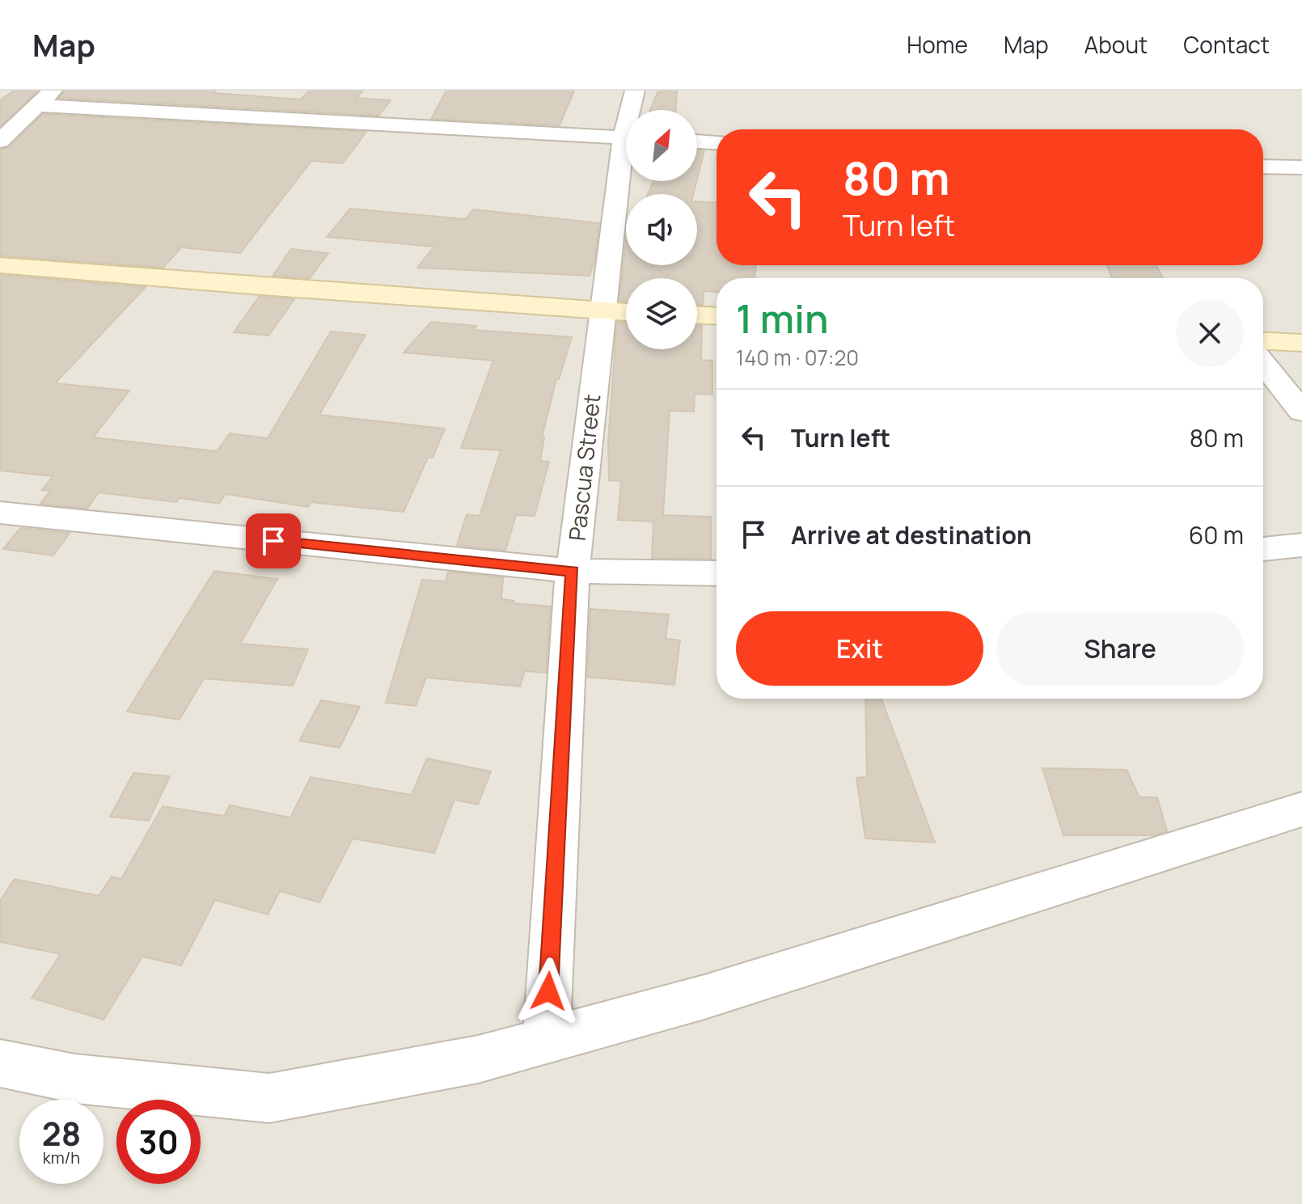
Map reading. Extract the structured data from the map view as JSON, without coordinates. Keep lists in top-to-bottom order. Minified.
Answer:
{"streets":{"street":["Pascua Street"]},"north":"top right","page":{"header":"Map","nav":["Home","Map","About","Contact"],"turn":["80 m","Turn left"],"heading":["1 min","140 m · 07:20"],"list":[{"name":"Turn left","value":"80 m"},{"name":"Arrive at destination","value":"60 m"}],"buttons":["Exit","Share"],"speed":"28 km/h","limit":"30"}}
